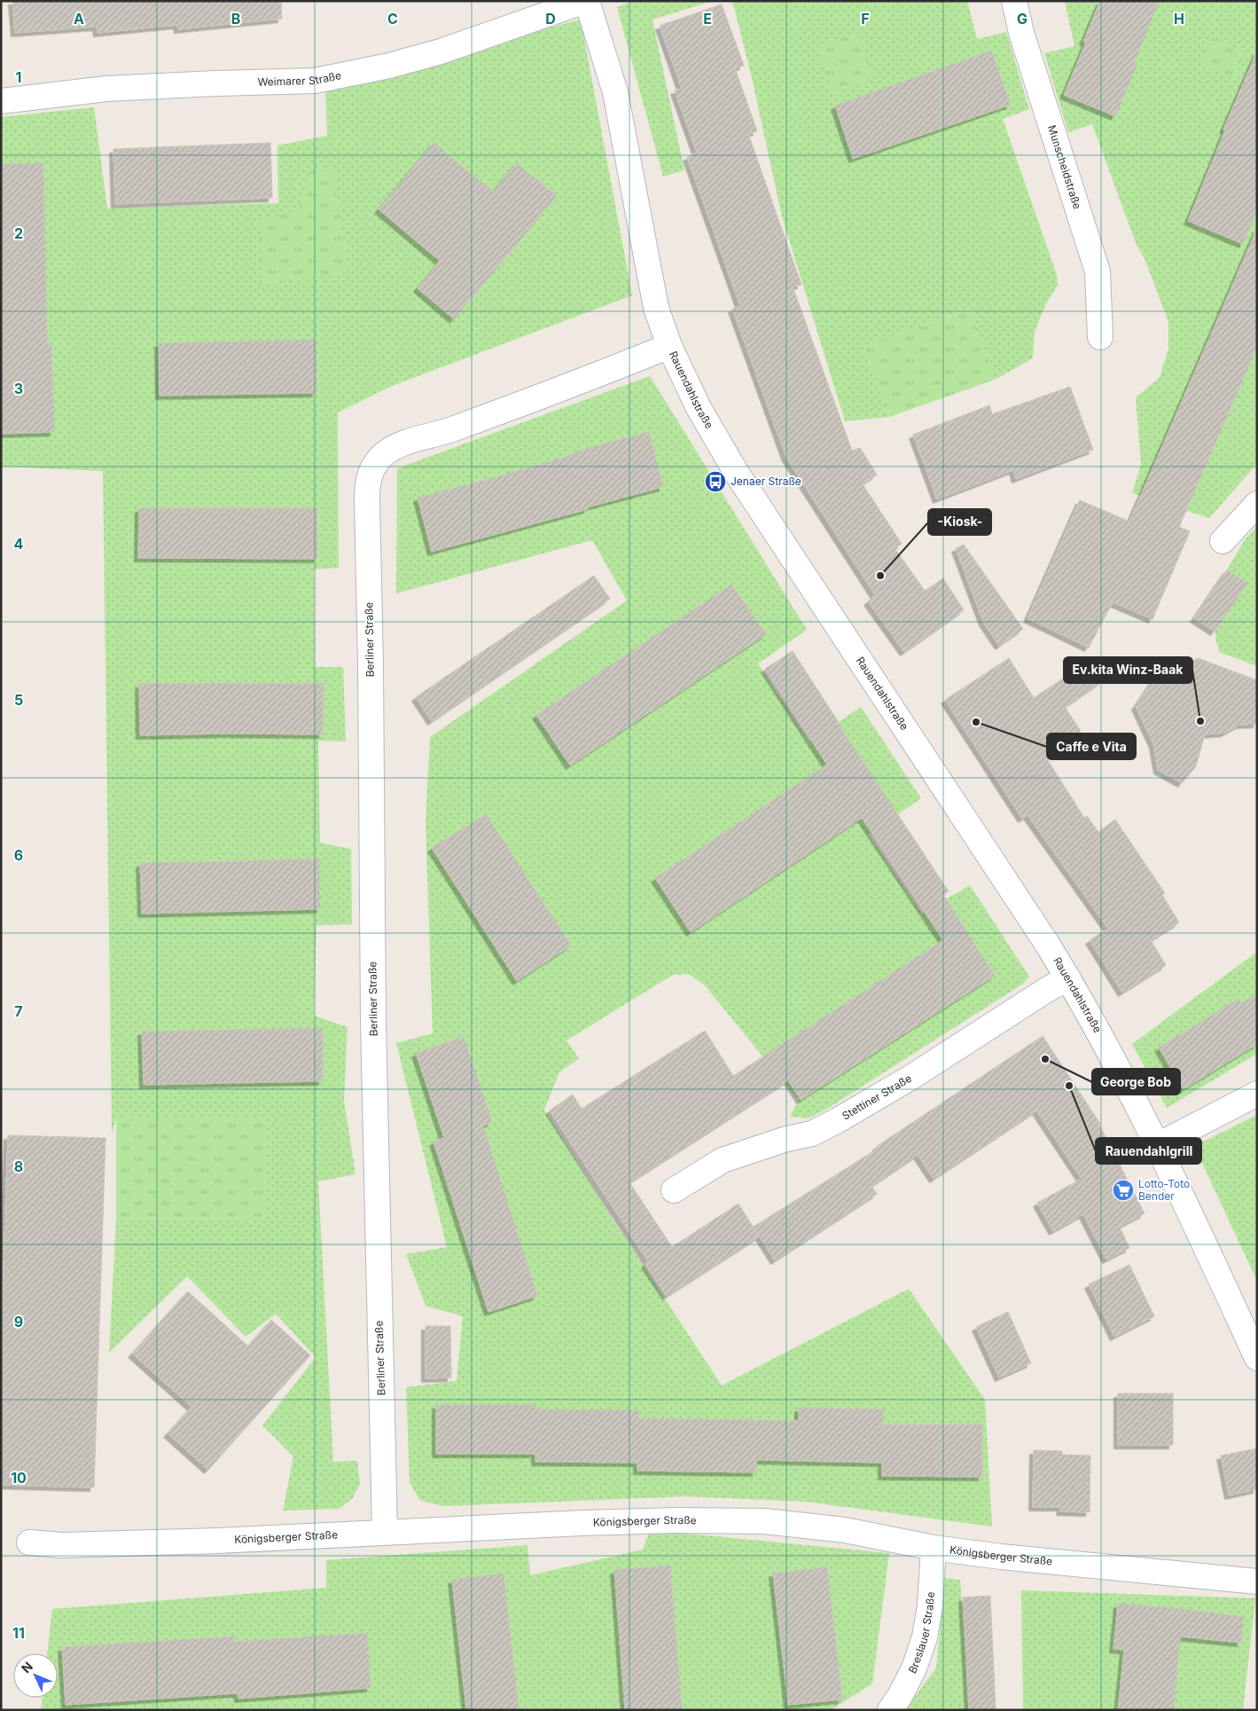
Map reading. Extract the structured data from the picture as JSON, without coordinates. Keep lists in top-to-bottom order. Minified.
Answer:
{"streets":{"street":["Weimarer Straße","Munscheidstraße","Rauendahlstraße","Berliner Straße","Stettiner Straße","Königsberger Straße","Breslauer Straße"]},"crossings":[["Weimarer Straße","Rauendahlstraße"],["Rauendahlstraße","Berliner Straße"],["Rauendahlstraße","Stettiner Straße"],["Berliner Straße","Königsberger Straße"],["Königsberger Straße","Breslauer Straße"]],"places":{"bus stop":["Jenaer Straße"],"other":["-Kiosk-","Ev.kita Winz-Baak","Caffe e Vita","George Bob","Rauendahlgrill"],"supermarket":["Lotto-Toto Bender"]},"north":"top left","grid":{"columns":["A","B","C","D","E","F","G","H"],"rows":["1","2","3","4","5","6","7","8","9","10","11"]}}
